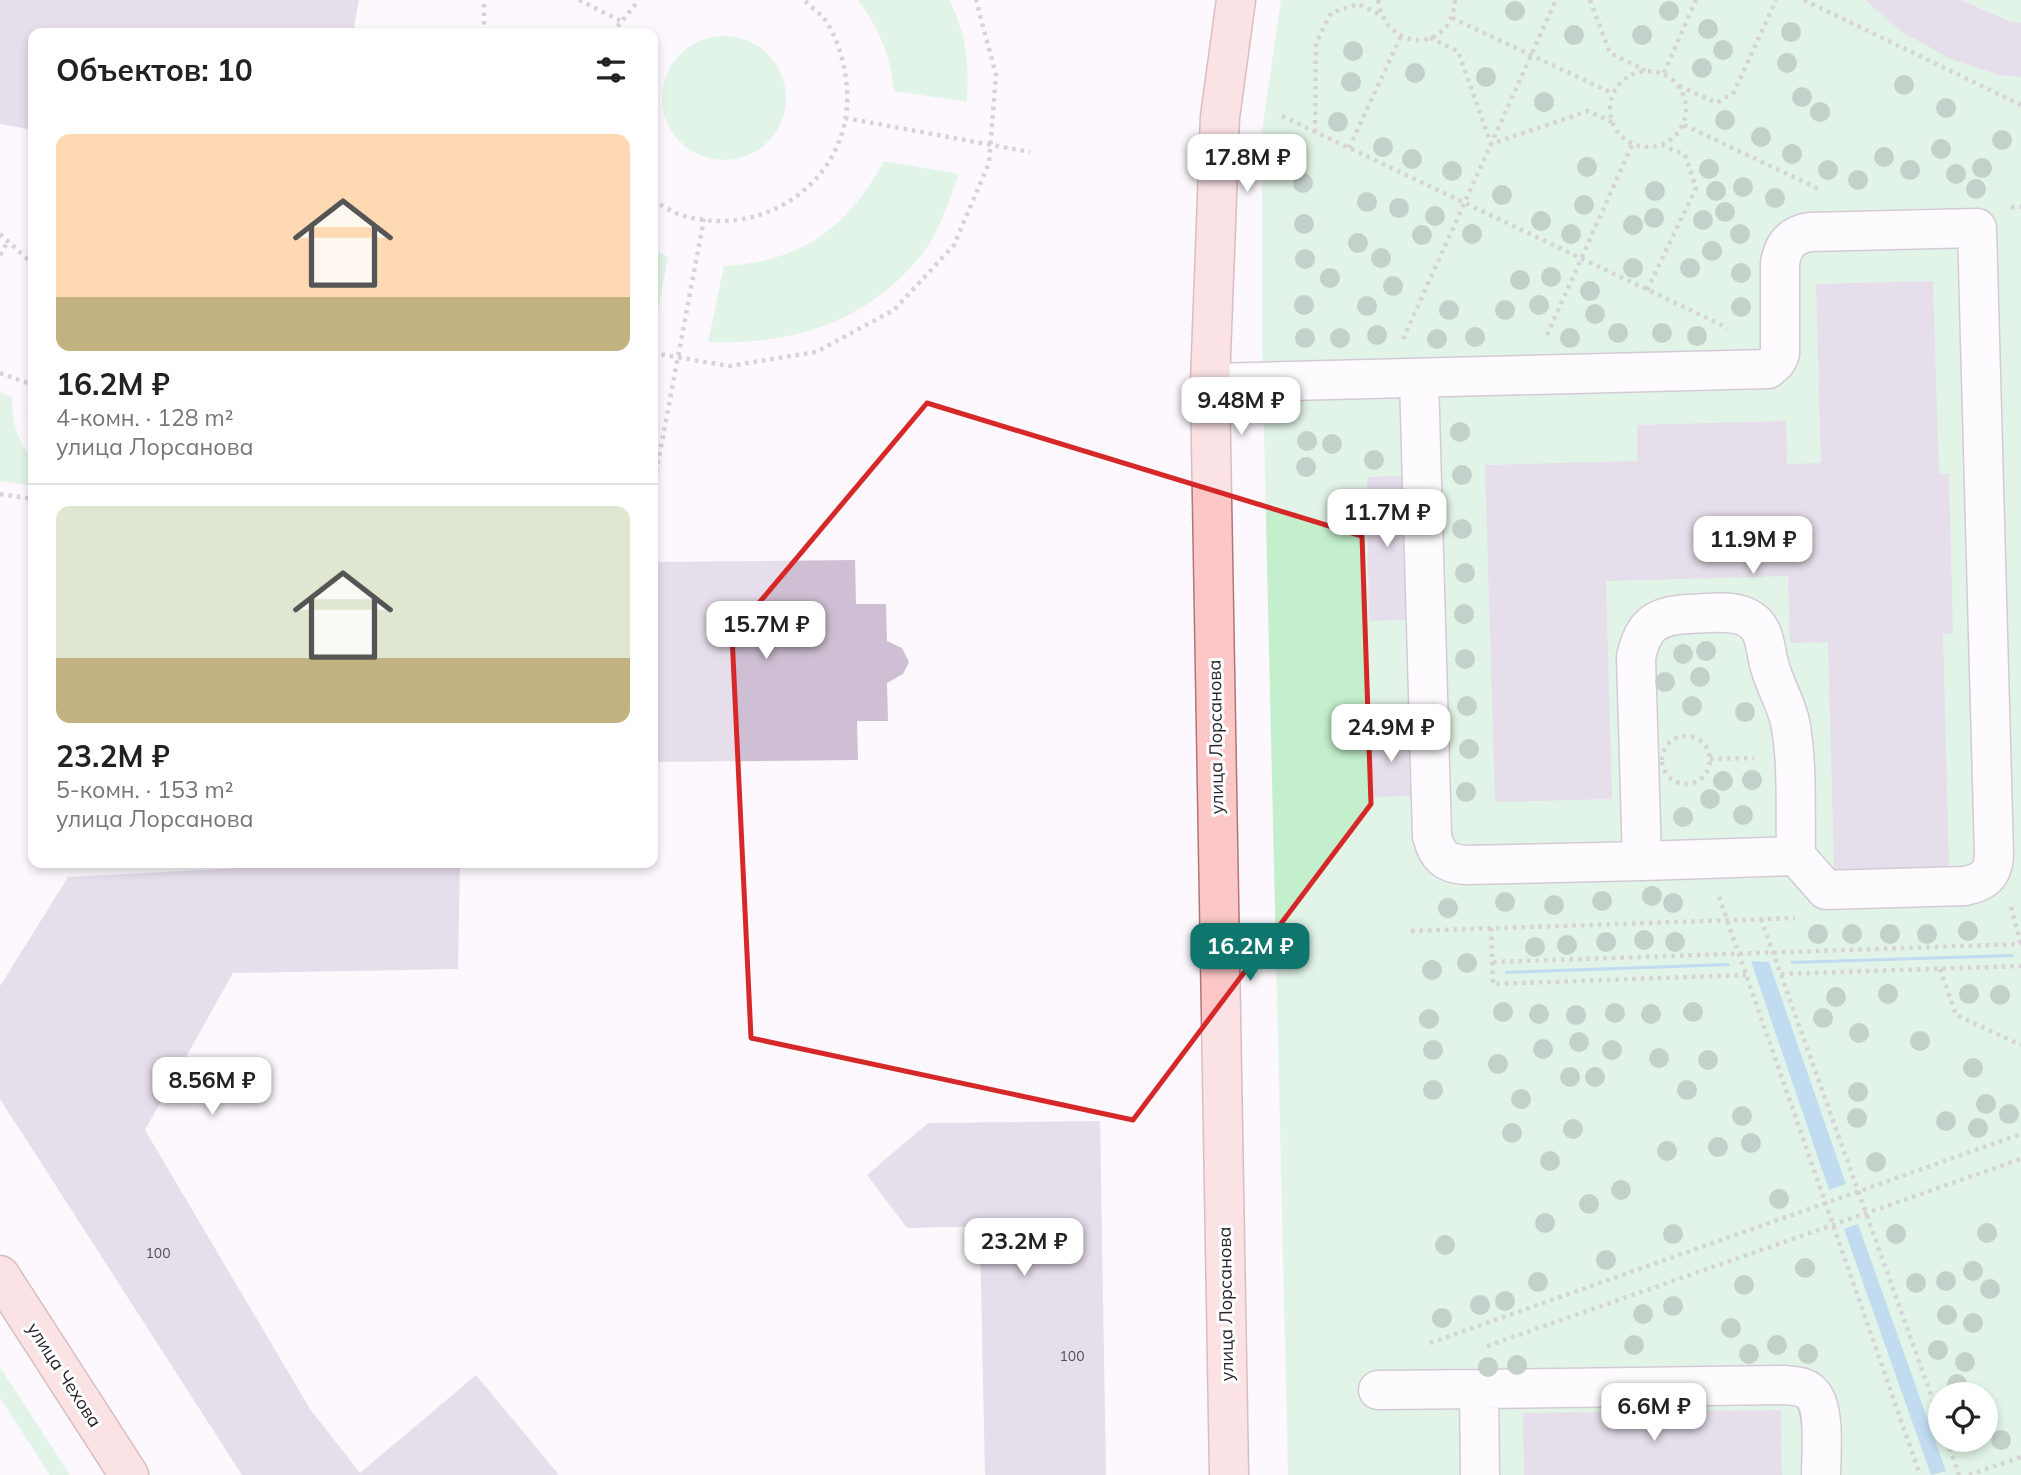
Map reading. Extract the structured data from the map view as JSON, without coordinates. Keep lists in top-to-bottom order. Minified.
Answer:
{"streets":{"main road":["улица Лорсанова","улица Чехова"]},"house_numbers":["100","100"],"page":{"heading":"Объектов: 10","list":[{"name":"16.2M ₽","note":"4-комн. · 128 m² · улица Лорсанова"},{"name":"23.2M ₽","note":"5-комн. · 153 m² · улица Лорсанова"}],"price":["17.8M ₽","9.48M ₽","11.7M ₽","11.9M ₽","15.7M ₽","24.9M ₽","16.2M ₽","8.56M ₽","23.2M ₽","6.6M ₽"]}}
